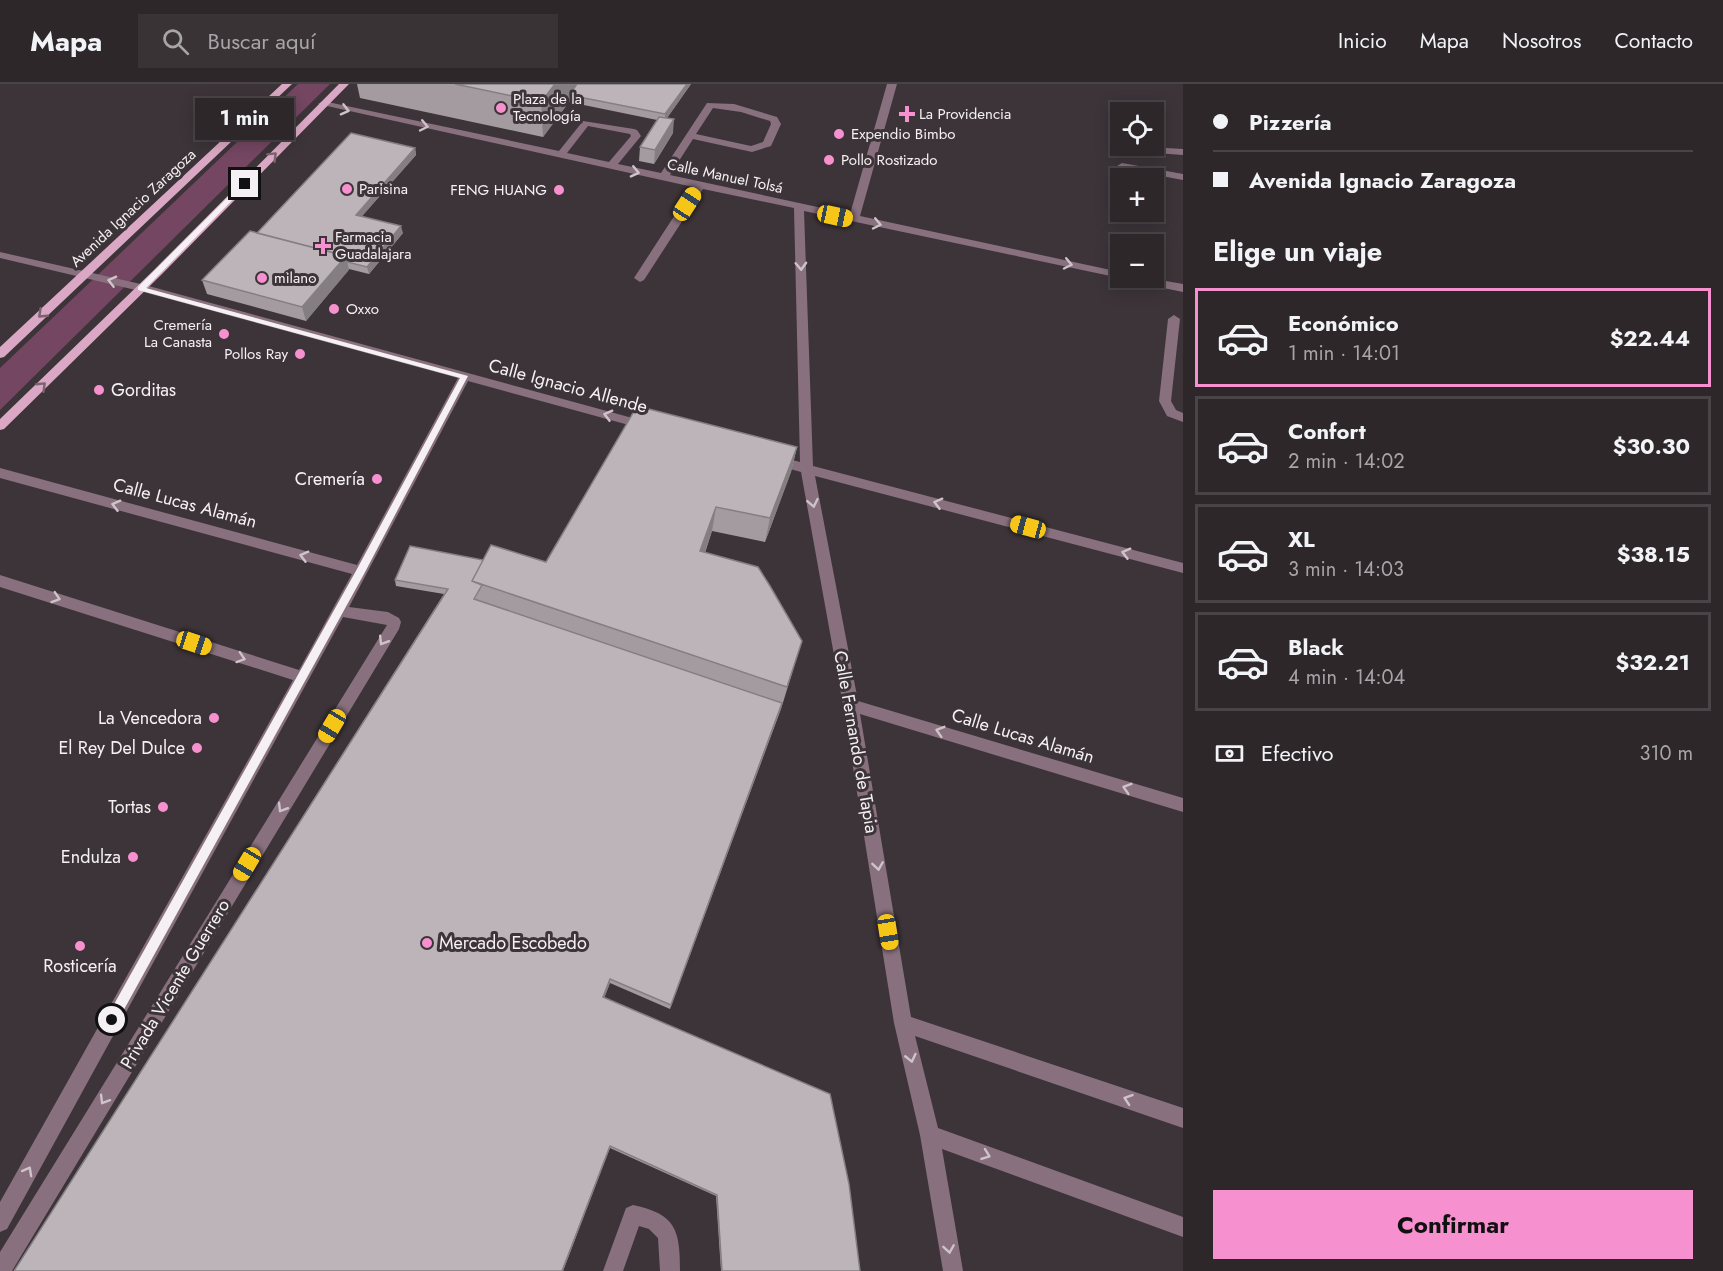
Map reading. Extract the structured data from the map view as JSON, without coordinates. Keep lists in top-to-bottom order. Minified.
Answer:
{"streets":{"main road":["Avenida Ignacio Zaragoza"],"street":["Calle Manuel Tolsá","Calle Ignacio Allende","Calle Lucas Alamán","Calle Fernando de Tapia","Privada Vicente Guerrero"]},"crossings":[["Calle Manuel Tolsá","Calle Fernando de Tapia"],["Avenida Ignacio Zaragoza","Calle Ignacio Allende"],["Calle Ignacio Allende","Privada Vicente Guerrero"],["Calle Lucas Alamán","Calle Fernando de Tapia"],["Calle Lucas Alamán","Privada Vicente Guerrero"]],"one_way":["Calle Manuel Tolsá","Calle Ignacio Allende","Calle Fernando de Tapia"],"places":{"other":["Plaza de la Tecnología","Expendio Bimbo","Pollo Rostizado","Parisina","FENG HUANG","milano","Oxxo","Cremería La Canasta","Pollos Ray","Gorditas","Cremería","La Vencedora","El Rey Del Dulce","Tortas","Endulza","Mercado Escobedo","Rosticería"],"health":["La Providencia","Farmacia Guadalajara"]},"page":{"header":"Mapa","search":"Buscar aquí","nav":["Inicio","Mapa","Nosotros","Contacto"],"banner":["Pizzería","Avenida Ignacio Zaragoza"],"bubble":"1 min","map_buttons":["+","−"],"heading":"Elige un viaje","list":[{"name":"Económico","note":"1 min · 14:01","value":"$22.44"},{"name":"Confort","note":"2 min · 14:02","value":"$30.30"},{"name":"XL","note":"3 min · 14:03","value":"$38.15"},{"name":"Black","note":"4 min · 14:04","value":"$32.21"}],"pay":["Efectivo","310 m"],"buttons":"Confirmar"}}
